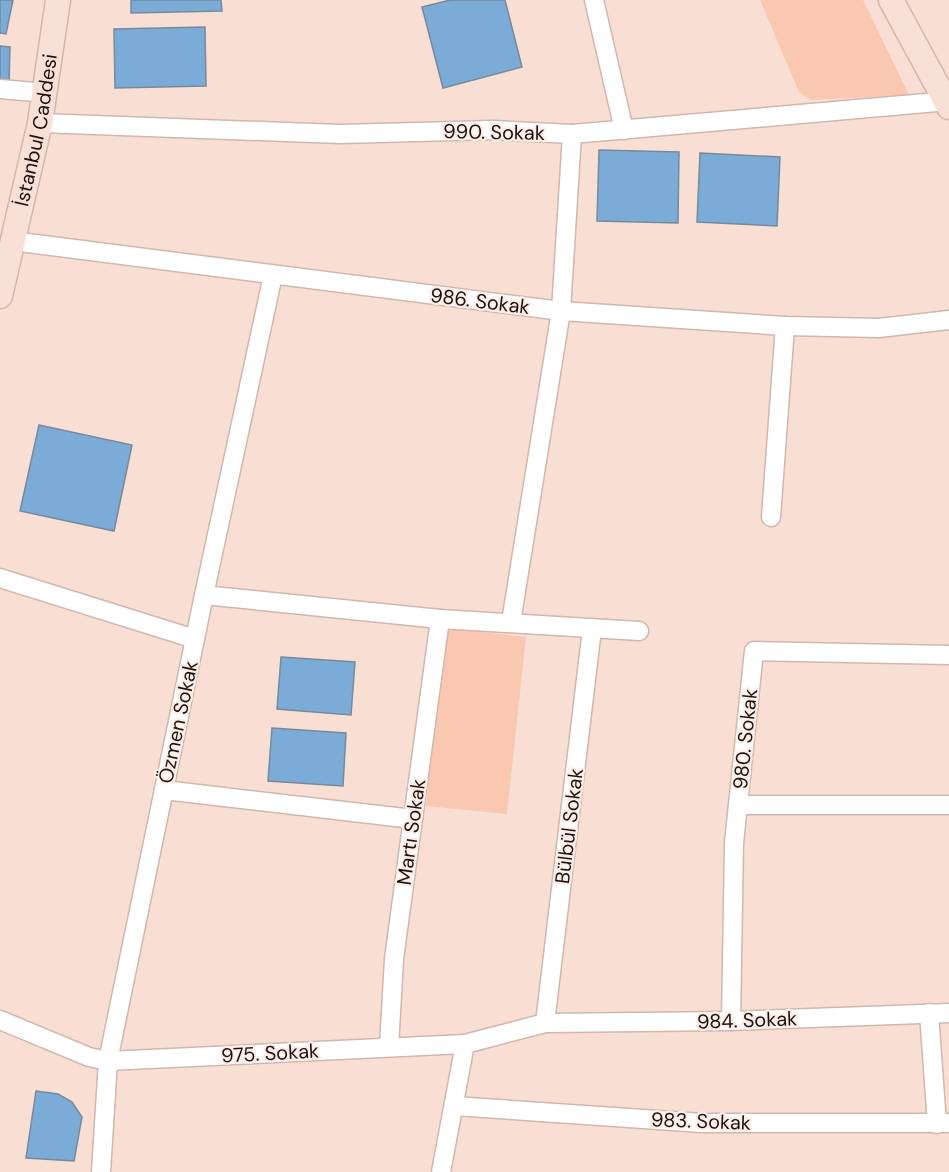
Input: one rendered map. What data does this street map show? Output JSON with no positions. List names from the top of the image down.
{
  "streets": {
    "main road": ["İstanbul Caddesi"],
    "street": [
      "990. Sokak",
      "986. Sokak",
      "Özmen Sokak",
      "980. Sokak",
      "Bülbül Sokak",
      "Martı Sokak",
      "984. Sokak",
      "975. Sokak",
      "983. Sokak"
    ]
  },
  "crossings": [
    ["İstanbul Caddesi", "990. Sokak"],
    ["İstanbul Caddesi", "986. Sokak"],
    ["986. Sokak", "Özmen Sokak"],
    ["Özmen Sokak", "975. Sokak"],
    ["980. Sokak", "984. Sokak"],
    ["Bülbül Sokak", "984. Sokak"],
    ["Bülbül Sokak", "975. Sokak"],
    ["Martı Sokak", "975. Sokak"],
    ["984. Sokak", "975. Sokak"]
  ]
}
